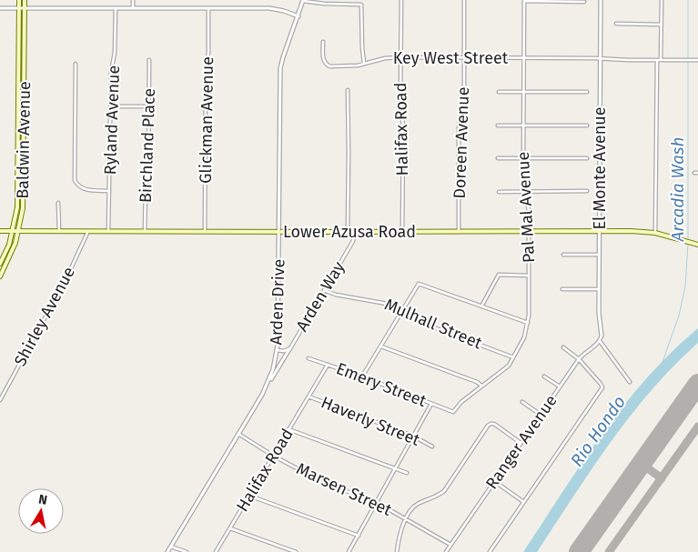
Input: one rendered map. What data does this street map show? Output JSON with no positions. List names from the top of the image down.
{
  "streets": {
    "main road": ["Baldwin Avenue", "Lower Azusa Road"],
    "street": [
      "Key West Street",
      "Ryland Avenue",
      "Glickman Avenue",
      "Halifax Road",
      "Doreen Avenue",
      "Birchland Place",
      "El Monte Avenue",
      "Pal Mal Avenue",
      "Arden Way",
      "Arden Drive",
      "Shirley Avenue",
      "Mulhall Street",
      "Emery Street",
      "Haverly Street",
      "Ranger Avenue",
      "Marsen Street"
    ]
  },
  "crossings": [
    ["Key West Street", "Halifax Road"],
    ["Key West Street", "Doreen Avenue"],
    ["Key West Street", "El Monte Avenue"],
    ["Key West Street", "Pal Mal Avenue"],
    ["Ryland Avenue", "Lower Azusa Road"],
    ["Glickman Avenue", "Lower Azusa Road"],
    ["Halifax Road", "Lower Azusa Road"],
    ["Halifax Road", "Emery Street"],
    ["Halifax Road", "Haverly Street"],
    ["Halifax Road", "Marsen Street"],
    ["Baldwin Avenue", "Lower Azusa Road"],
    ["Doreen Avenue", "Lower Azusa Road"],
    ["Birchland Place", "Lower Azusa Road"],
    ["El Monte Avenue", "Lower Azusa Road"],
    ["Pal Mal Avenue", "Lower Azusa Road"],
    ["Pal Mal Avenue", "Mulhall Street"],
    ["Pal Mal Avenue", "Emery Street"],
    ["Lower Azusa Road", "Arden Way"],
    ["Lower Azusa Road", "Arden Drive"],
    ["Lower Azusa Road", "Shirley Avenue"],
    ["Arden Way", "Arden Drive"],
    ["Arden Way", "Mulhall Street"],
    ["Arden Drive", "Marsen Street"],
    ["Ranger Avenue", "Marsen Street"]
  ],
  "water": ["Arcadia Wash", "Rio Hondo"],
  "north": "top"
}
